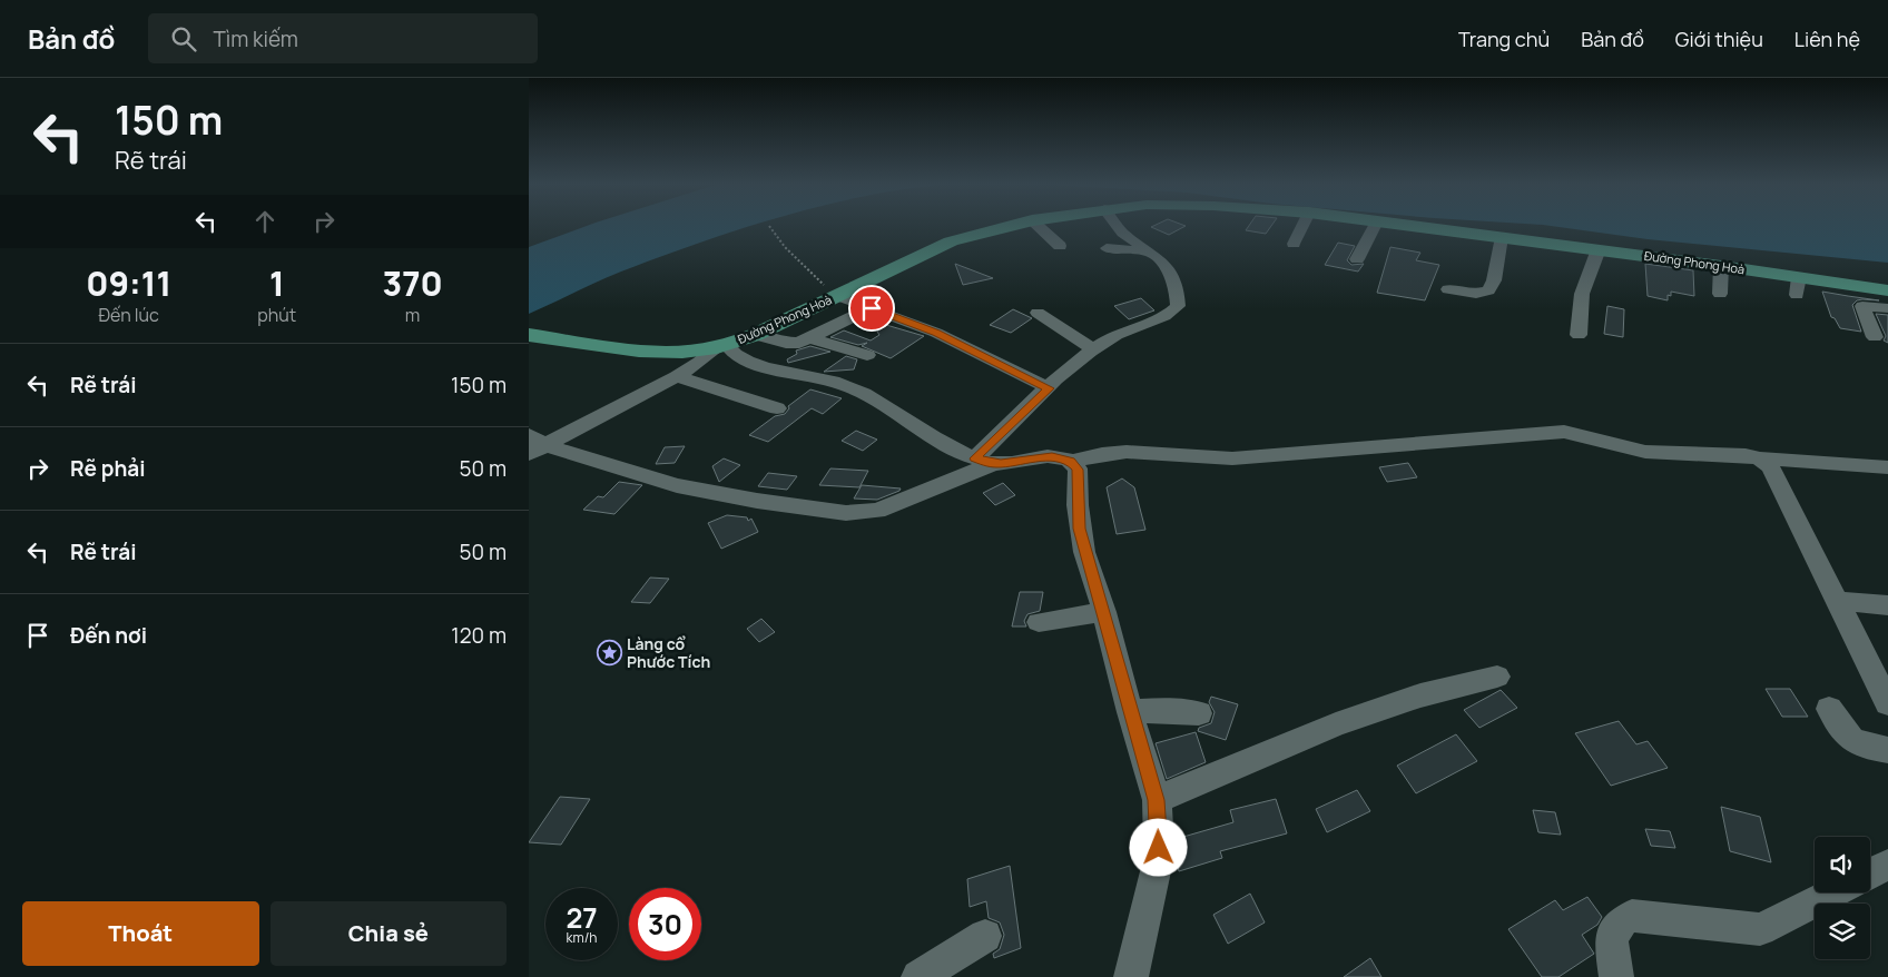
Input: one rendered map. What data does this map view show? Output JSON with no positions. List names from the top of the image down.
{
  "streets": {
    "main road": ["Đường Phong Hoà"]
  },
  "places": {
    "place": ["Làng cổ Phước Tích"]
  },
  "page": {
    "header": "Bản đồ",
    "search": "Tìm kiếm",
    "nav": [
      "Trang chủ",
      "Bản đồ",
      "Giới thiệu",
      "Liên hệ"
    ],
    "turn": ["150 m", "Rẽ trái"],
    "eta": [
      "09:11",
      "Đến lúc",
      "1",
      "phút",
      "370",
      "m"
    ],
    "list": [
      {
        "name": "Rẽ trái",
        "value": "150 m"
      },
      {
        "name": "Rẽ phải",
        "value": "50 m"
      },
      {
        "name": "Rẽ trái",
        "value": "50 m"
      },
      {
        "name": "Đến nơi",
        "value": "120 m"
      }
    ],
    "speed": "27 km/h",
    "limit": "30",
    "buttons": ["Thoát", "Chia sẻ"]
  }
}
